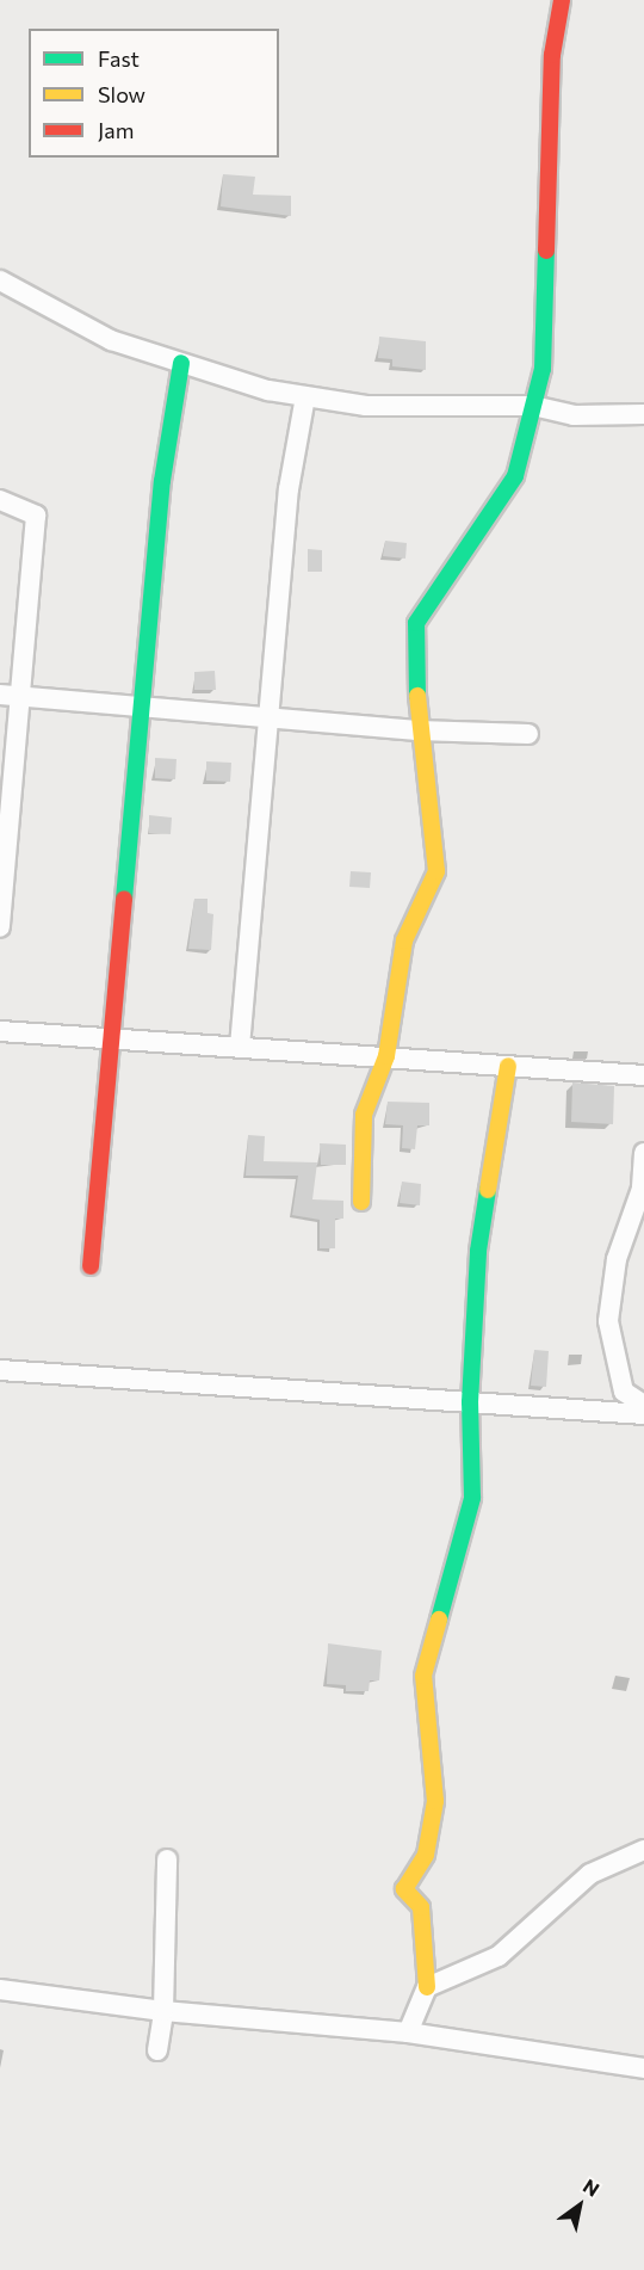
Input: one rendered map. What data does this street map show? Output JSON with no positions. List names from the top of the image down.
{
  "legend": ["Fast", "Slow", "Jam"],
  "north": "top right"
}
